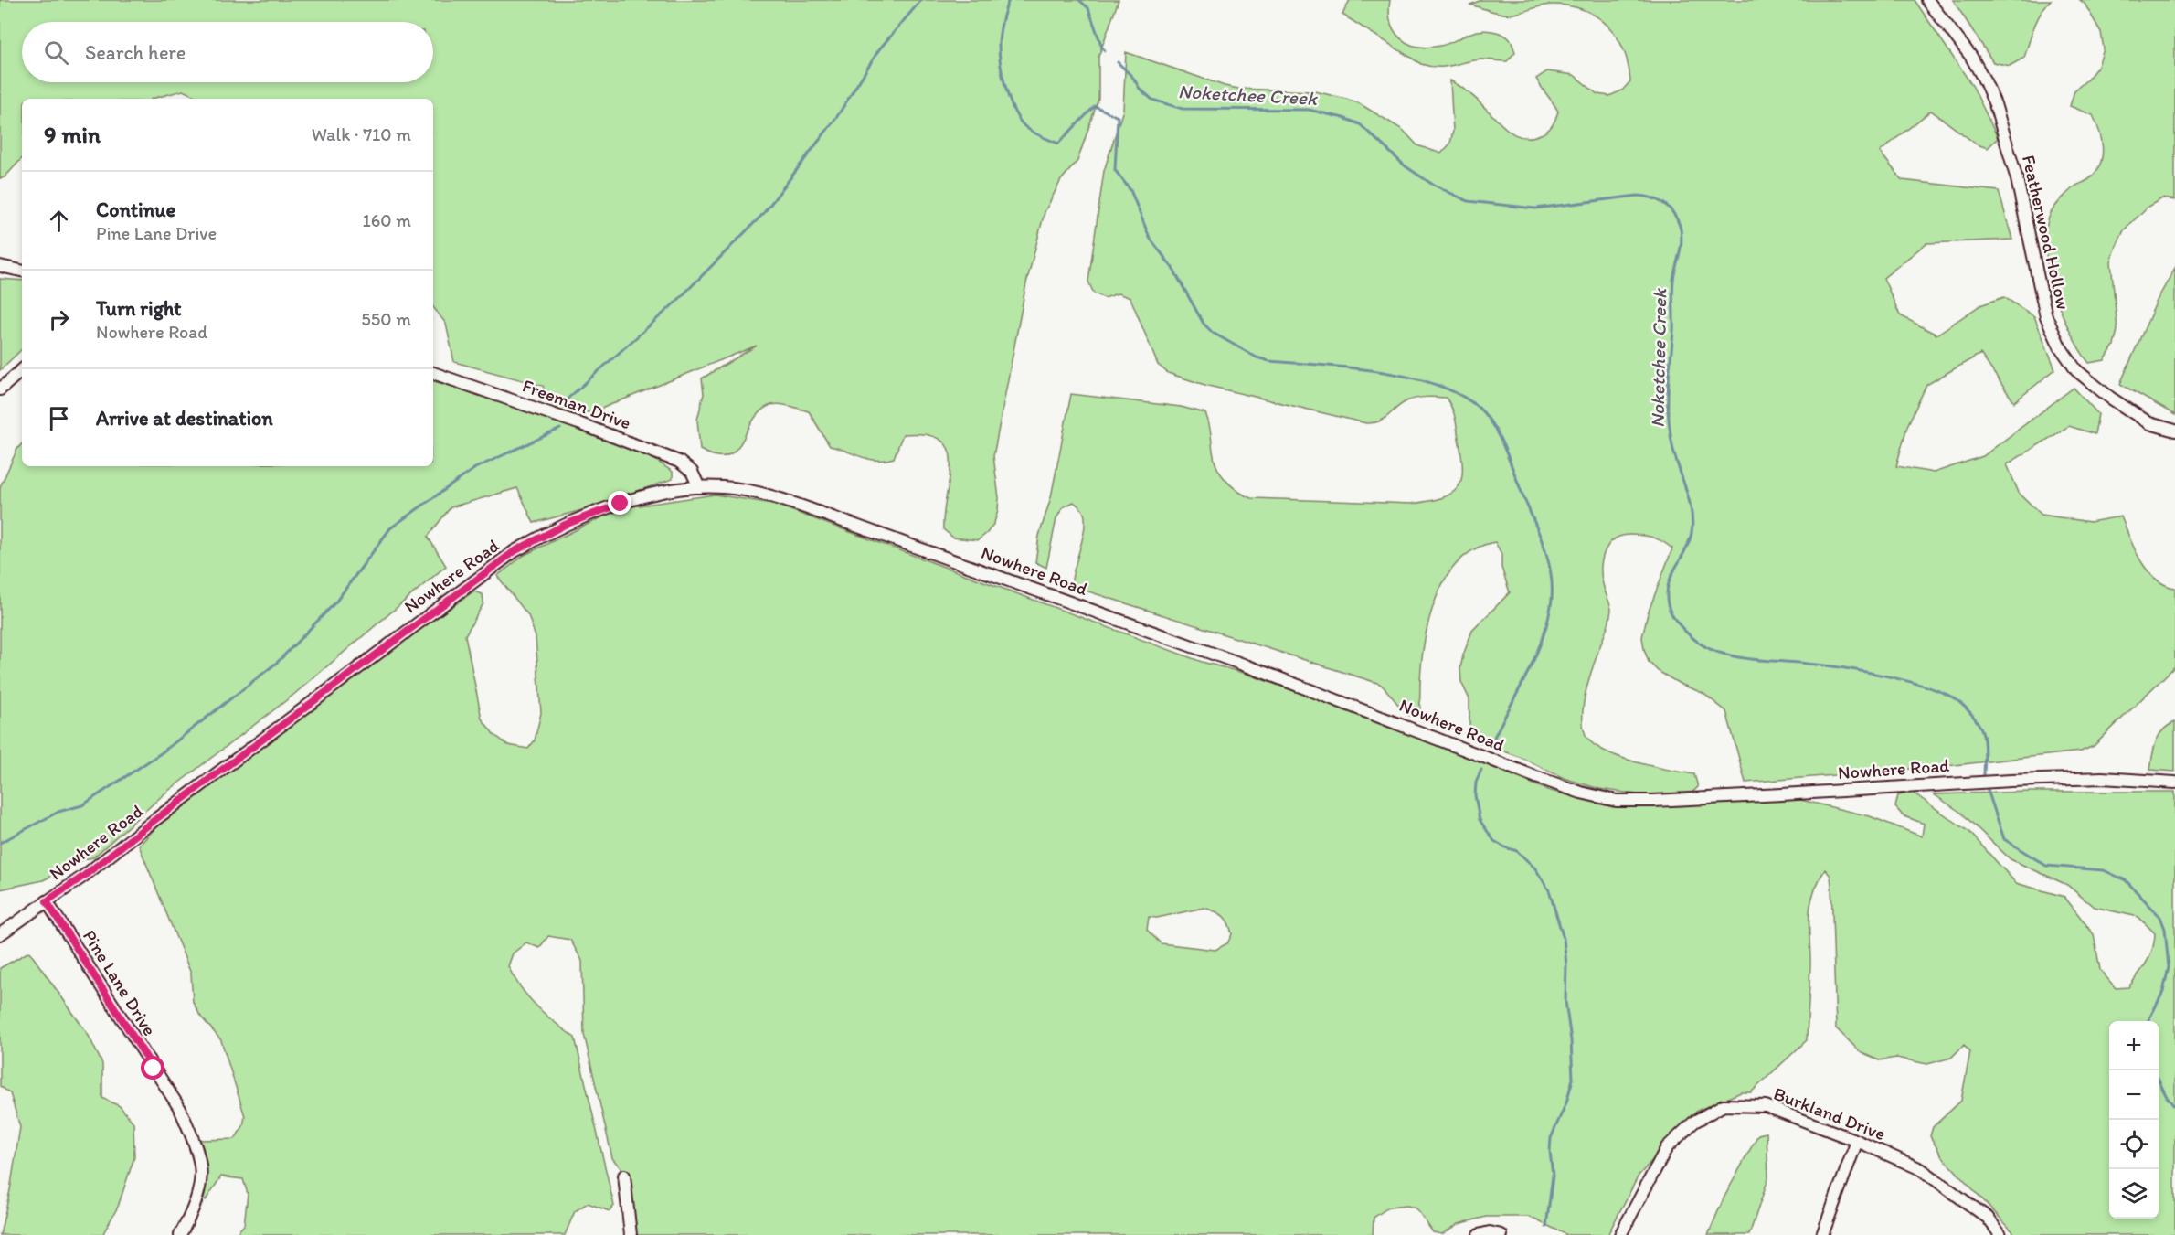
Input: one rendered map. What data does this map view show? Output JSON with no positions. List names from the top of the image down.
{
  "streets": {
    "street": [
      "Featherwood Hollow",
      "Freeman Drive",
      "Nowhere Road",
      "Pine Lane Drive",
      "Burkland Drive"
    ]
  },
  "crossings": [
    ["Freeman Drive", "Nowhere Road"],
    ["Nowhere Road", "Pine Lane Drive"]
  ],
  "water": ["Noketchee Creek"],
  "page": {
    "search": "Search here",
    "heading": ["9 min", "Walk · 710 m"],
    "list": [
      ["Continue", "Pine Lane Drive", "160 m"],
      ["Turn right", "Nowhere Road", "550 m"],
      "Arrive at destination"
    ],
    "map_buttons": ["+", "−"]
  }
}
